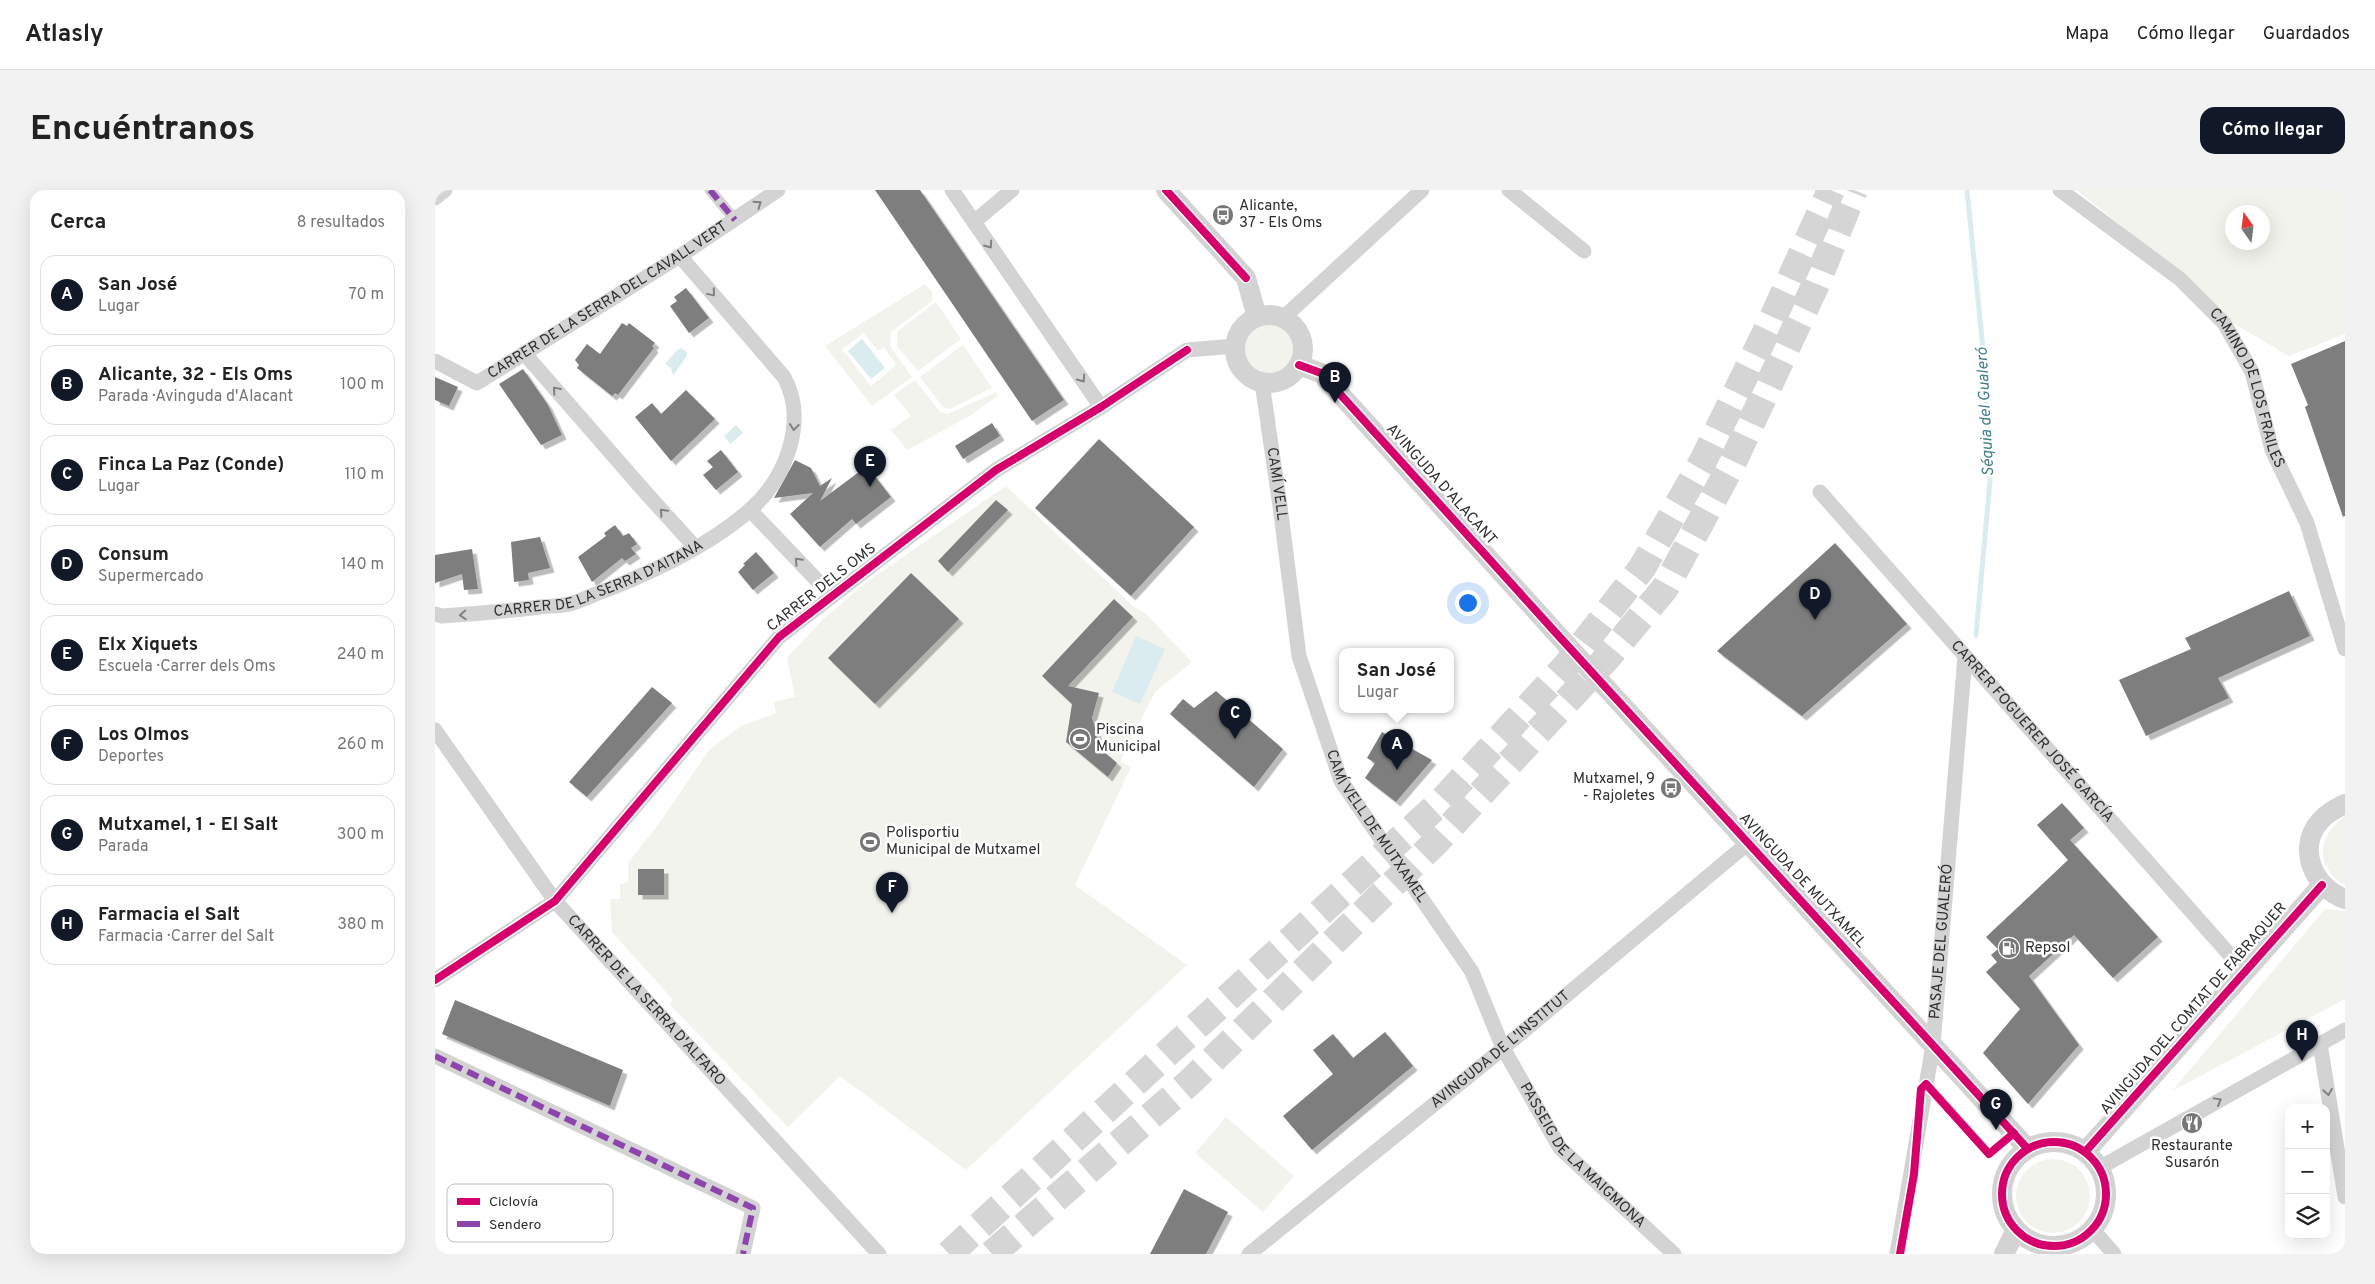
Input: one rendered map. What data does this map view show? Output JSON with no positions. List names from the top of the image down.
{
  "streets": {
    "street": [
      "CARRER DE LA SERRA DEL CAVALL VERT",
      "CAMINO DE LOS FRAILES",
      "CAMÍ VELL",
      "AVINGUDA D'ALACANT",
      "CARRER DE LA SERRA D'AITANA",
      "CARRER DELS OMS",
      "CARRER FOGUERER JOSÉ GARCÍA",
      "CAMÍ VELL DE MUTXAMEL",
      "AVINGUDA DE MUTXAMEL",
      "PASAJE DEL GUALERÓ",
      "CARRER DE LA SERRA D'ALFARO",
      "AVINGUDA DEL COMTAT DE FABRAQUER",
      "AVINGUDA DE L'INSTITUT",
      "PASSEIG DE LA MAIGMONA"
    ]
  },
  "crossings": [
    ["CARRER DE LA SERRA DEL CAVALL VERT", "CARRER DE LA SERRA D'AITANA"],
    ["CAMÍ VELL", "AVINGUDA D'ALACANT"],
    ["CAMÍ VELL", "CARRER DELS OMS"],
    ["CAMÍ VELL", "CAMÍ VELL DE MUTXAMEL"],
    ["AVINGUDA D'ALACANT", "CARRER DELS OMS"],
    ["AVINGUDA D'ALACANT", "AVINGUDA DE MUTXAMEL"],
    ["CARRER DELS OMS", "CARRER DE LA SERRA D'ALFARO"],
    ["CARRER FOGUERER JOSÉ GARCÍA", "PASAJE DEL GUALERÓ"],
    ["CARRER FOGUERER JOSÉ GARCÍA", "AVINGUDA DEL COMTAT DE FABRAQUER"],
    ["CAMÍ VELL DE MUTXAMEL", "AVINGUDA DE L'INSTITUT"],
    ["CAMÍ VELL DE MUTXAMEL", "PASSEIG DE LA MAIGMONA"],
    ["AVINGUDA DE MUTXAMEL", "PASAJE DEL GUALERÓ"],
    ["AVINGUDA DE MUTXAMEL", "AVINGUDA DEL COMTAT DE FABRAQUER"],
    ["AVINGUDA DE MUTXAMEL", "AVINGUDA DE L'INSTITUT"],
    ["AVINGUDA DE L'INSTITUT", "PASSEIG DE LA MAIGMONA"]
  ],
  "water": ["Séquia del Gualeró"],
  "places": {
    "bus stop": ["Alicante, 37 - Els Oms", "Mutxamel, 9 - Rajoletes"],
    "sports": ["Piscina Municipal", "Polisportiu Municipal de Mutxamel"],
    "fuel station": ["Repsol"],
    "restaurant": ["Restaurante Susarón"]
  },
  "legend": ["Ciclovía", "Sendero"],
  "north": "top",
  "page": {
    "header": "Atlasly",
    "nav": ["Mapa", "Cómo llegar", "Guardados"],
    "buttons": "Cómo llegar",
    "title": "Encuéntranos",
    "heading": ["Cerca", "8 resultados"],
    "list": [
      {
        "mark": "A",
        "name": "San José",
        "note": "Lugar",
        "value": "70 m"
      },
      {
        "mark": "B",
        "name": "Alicante, 32 - Els Oms",
        "note": "Parada · Avinguda d'Alacant",
        "value": "100 m"
      },
      {
        "mark": "C",
        "name": "Finca La Paz (Conde)",
        "note": "Lugar",
        "value": "110 m"
      },
      {
        "mark": "D",
        "name": "Consum",
        "note": "Supermercado",
        "value": "140 m"
      },
      {
        "mark": "E",
        "name": "Elx Xiquets",
        "note": "Escuela · Carrer dels Oms",
        "value": "240 m"
      },
      {
        "mark": "F",
        "name": "Los Olmos",
        "note": "Deportes",
        "value": "260 m"
      },
      {
        "mark": "G",
        "name": "Mutxamel, 1 - El Salt",
        "note": "Parada",
        "value": "300 m"
      },
      {
        "mark": "H",
        "name": "Farmacia el Salt",
        "note": "Farmacia · Carrer del Salt",
        "value": "380 m"
      }
    ],
    "pins": [
      "B",
      "E",
      "D",
      "C",
      "A",
      "F",
      "H",
      "G"
    ],
    "popup": ["San José", "Lugar"],
    "map_buttons": ["+", "−"]
  }
}
